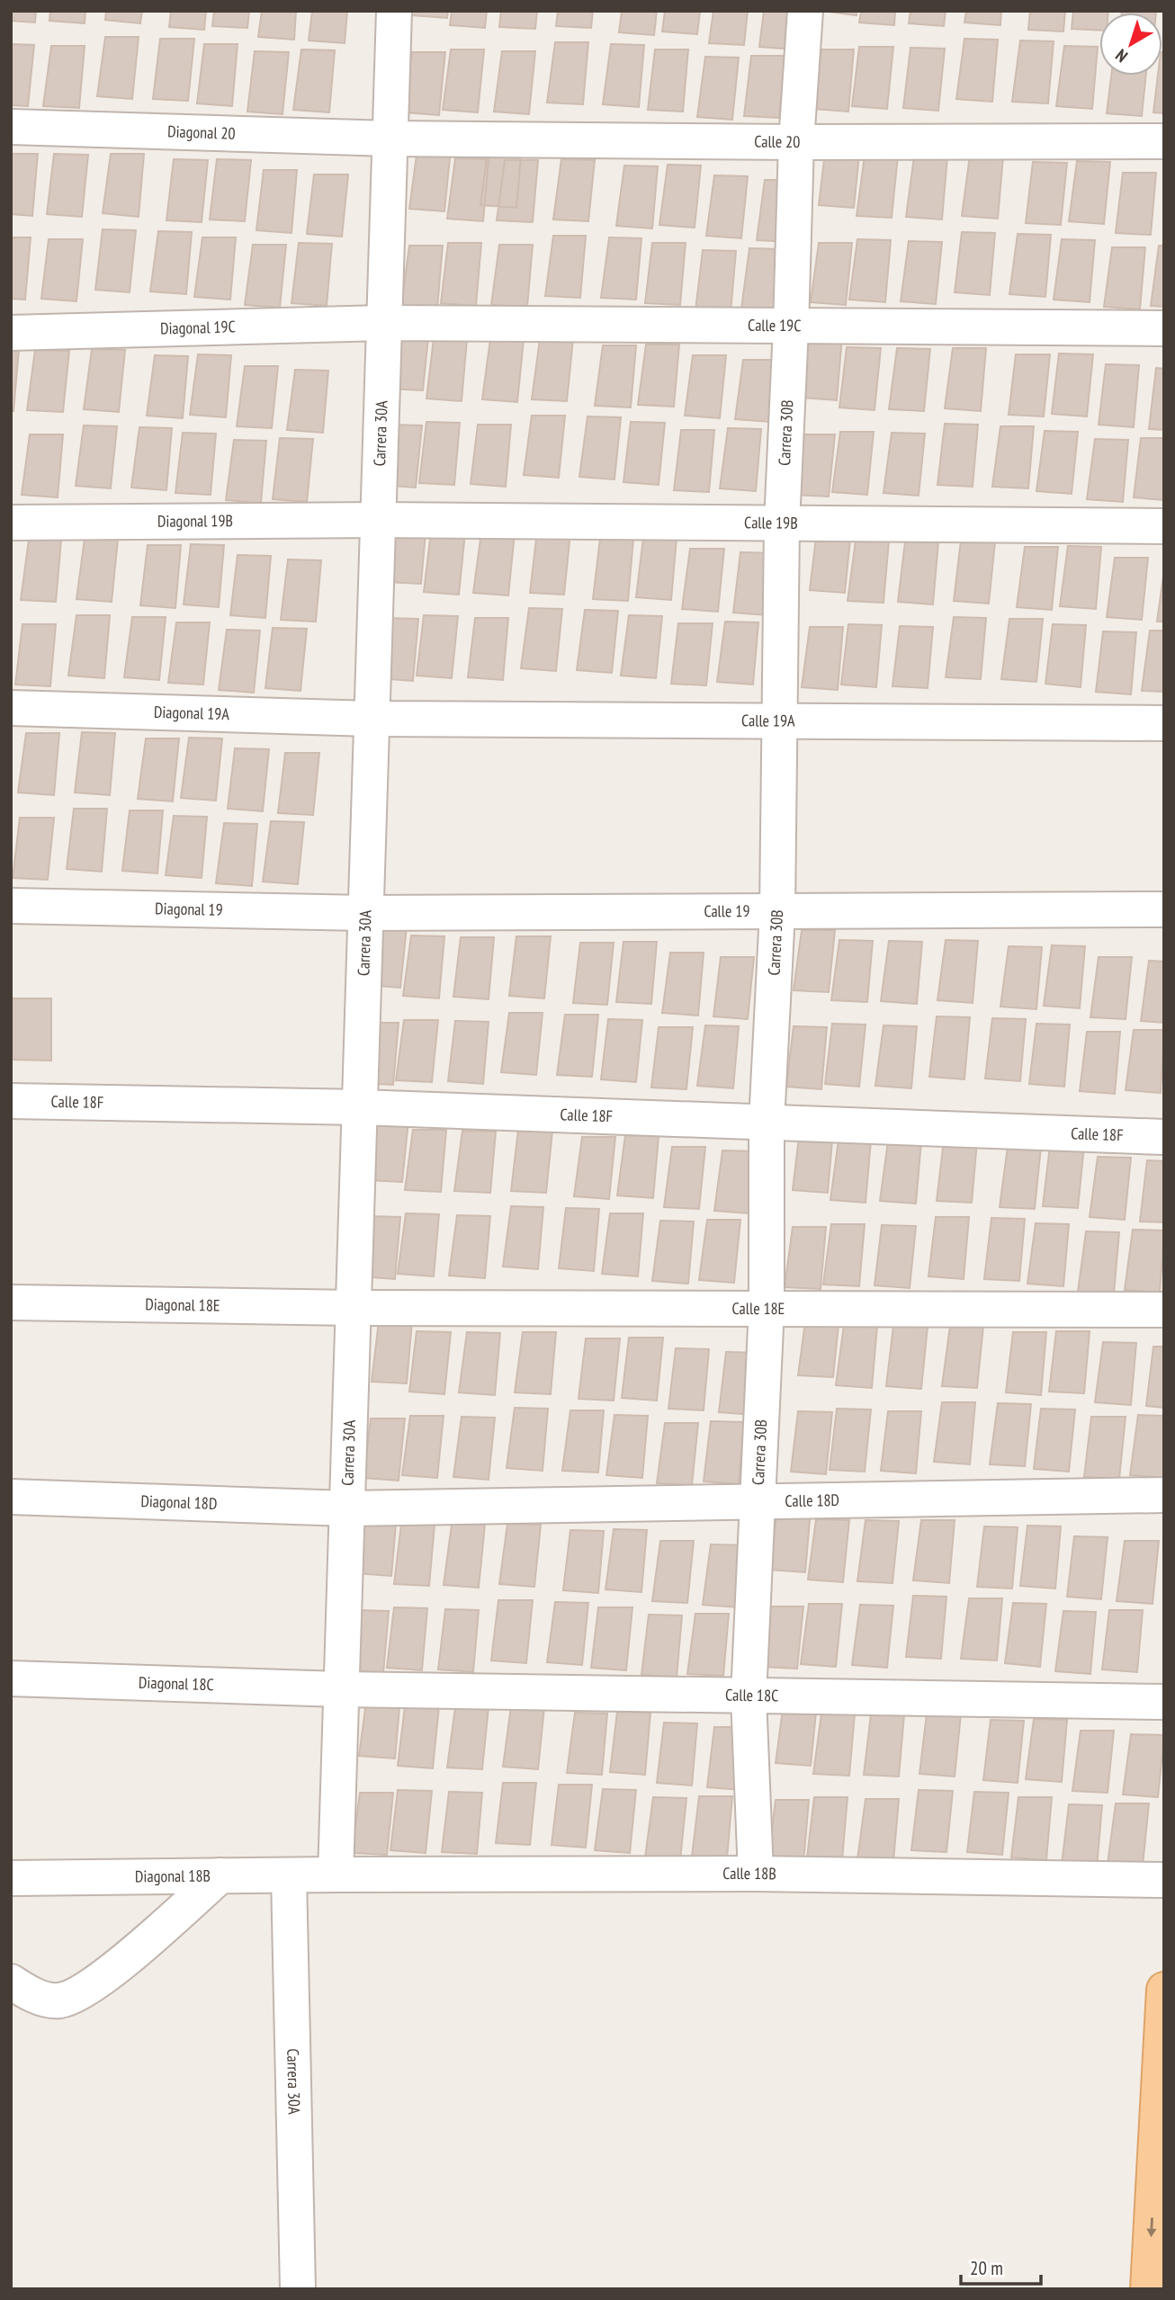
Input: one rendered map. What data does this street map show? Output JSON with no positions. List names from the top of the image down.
{
  "streets": {
    "street": [
      "Diagonal 20",
      "Calle 20",
      "Calle 19C",
      "Diagonal 19C",
      "Carrera 30A",
      "Carrera 30B",
      "Diagonal 19B",
      "Calle 19B",
      "Diagonal 19A",
      "Calle 19A",
      "Diagonal 19",
      "Calle 19",
      "Calle 18F",
      "Diagonal 18E",
      "Calle 18E",
      "Calle 18D",
      "Diagonal 18D",
      "Diagonal 18C",
      "Calle 18C",
      "Calle 18B",
      "Diagonal 18B"
    ]
  },
  "crossings": [
    ["Diagonal 20", "Calle 20"],
    ["Diagonal 20", "Carrera 30A"],
    ["Calle 20", "Carrera 30A"],
    ["Calle 20", "Carrera 30B"],
    ["Calle 19C", "Diagonal 19C"],
    ["Calle 19C", "Carrera 30A"],
    ["Calle 19C", "Carrera 30B"],
    ["Diagonal 19C", "Carrera 30A"],
    ["Carrera 30A", "Diagonal 19B"],
    ["Carrera 30A", "Calle 19B"],
    ["Carrera 30A", "Diagonal 19A"],
    ["Carrera 30A", "Calle 19A"],
    ["Carrera 30A", "Diagonal 19"],
    ["Carrera 30A", "Calle 19"],
    ["Carrera 30A", "Calle 18F"],
    ["Carrera 30A", "Diagonal 18E"],
    ["Carrera 30A", "Calle 18E"],
    ["Carrera 30A", "Calle 18D"],
    ["Carrera 30A", "Diagonal 18D"],
    ["Carrera 30A", "Diagonal 18C"],
    ["Carrera 30A", "Calle 18C"],
    ["Carrera 30A", "Calle 18B"],
    ["Carrera 30A", "Diagonal 18B"],
    ["Carrera 30B", "Calle 19B"],
    ["Carrera 30B", "Calle 19A"],
    ["Carrera 30B", "Calle 19"],
    ["Carrera 30B", "Calle 18F"],
    ["Carrera 30B", "Calle 18E"],
    ["Carrera 30B", "Calle 18D"],
    ["Carrera 30B", "Calle 18C"],
    ["Carrera 30B", "Calle 18B"],
    ["Diagonal 19B", "Calle 19B"],
    ["Diagonal 19A", "Calle 19A"],
    ["Diagonal 19", "Calle 19"],
    ["Diagonal 18E", "Calle 18E"],
    ["Calle 18D", "Diagonal 18D"],
    ["Diagonal 18C", "Calle 18C"],
    ["Calle 18B", "Diagonal 18B"]
  ],
  "scale_bar": "20 m",
  "north": "bottom left"
}
